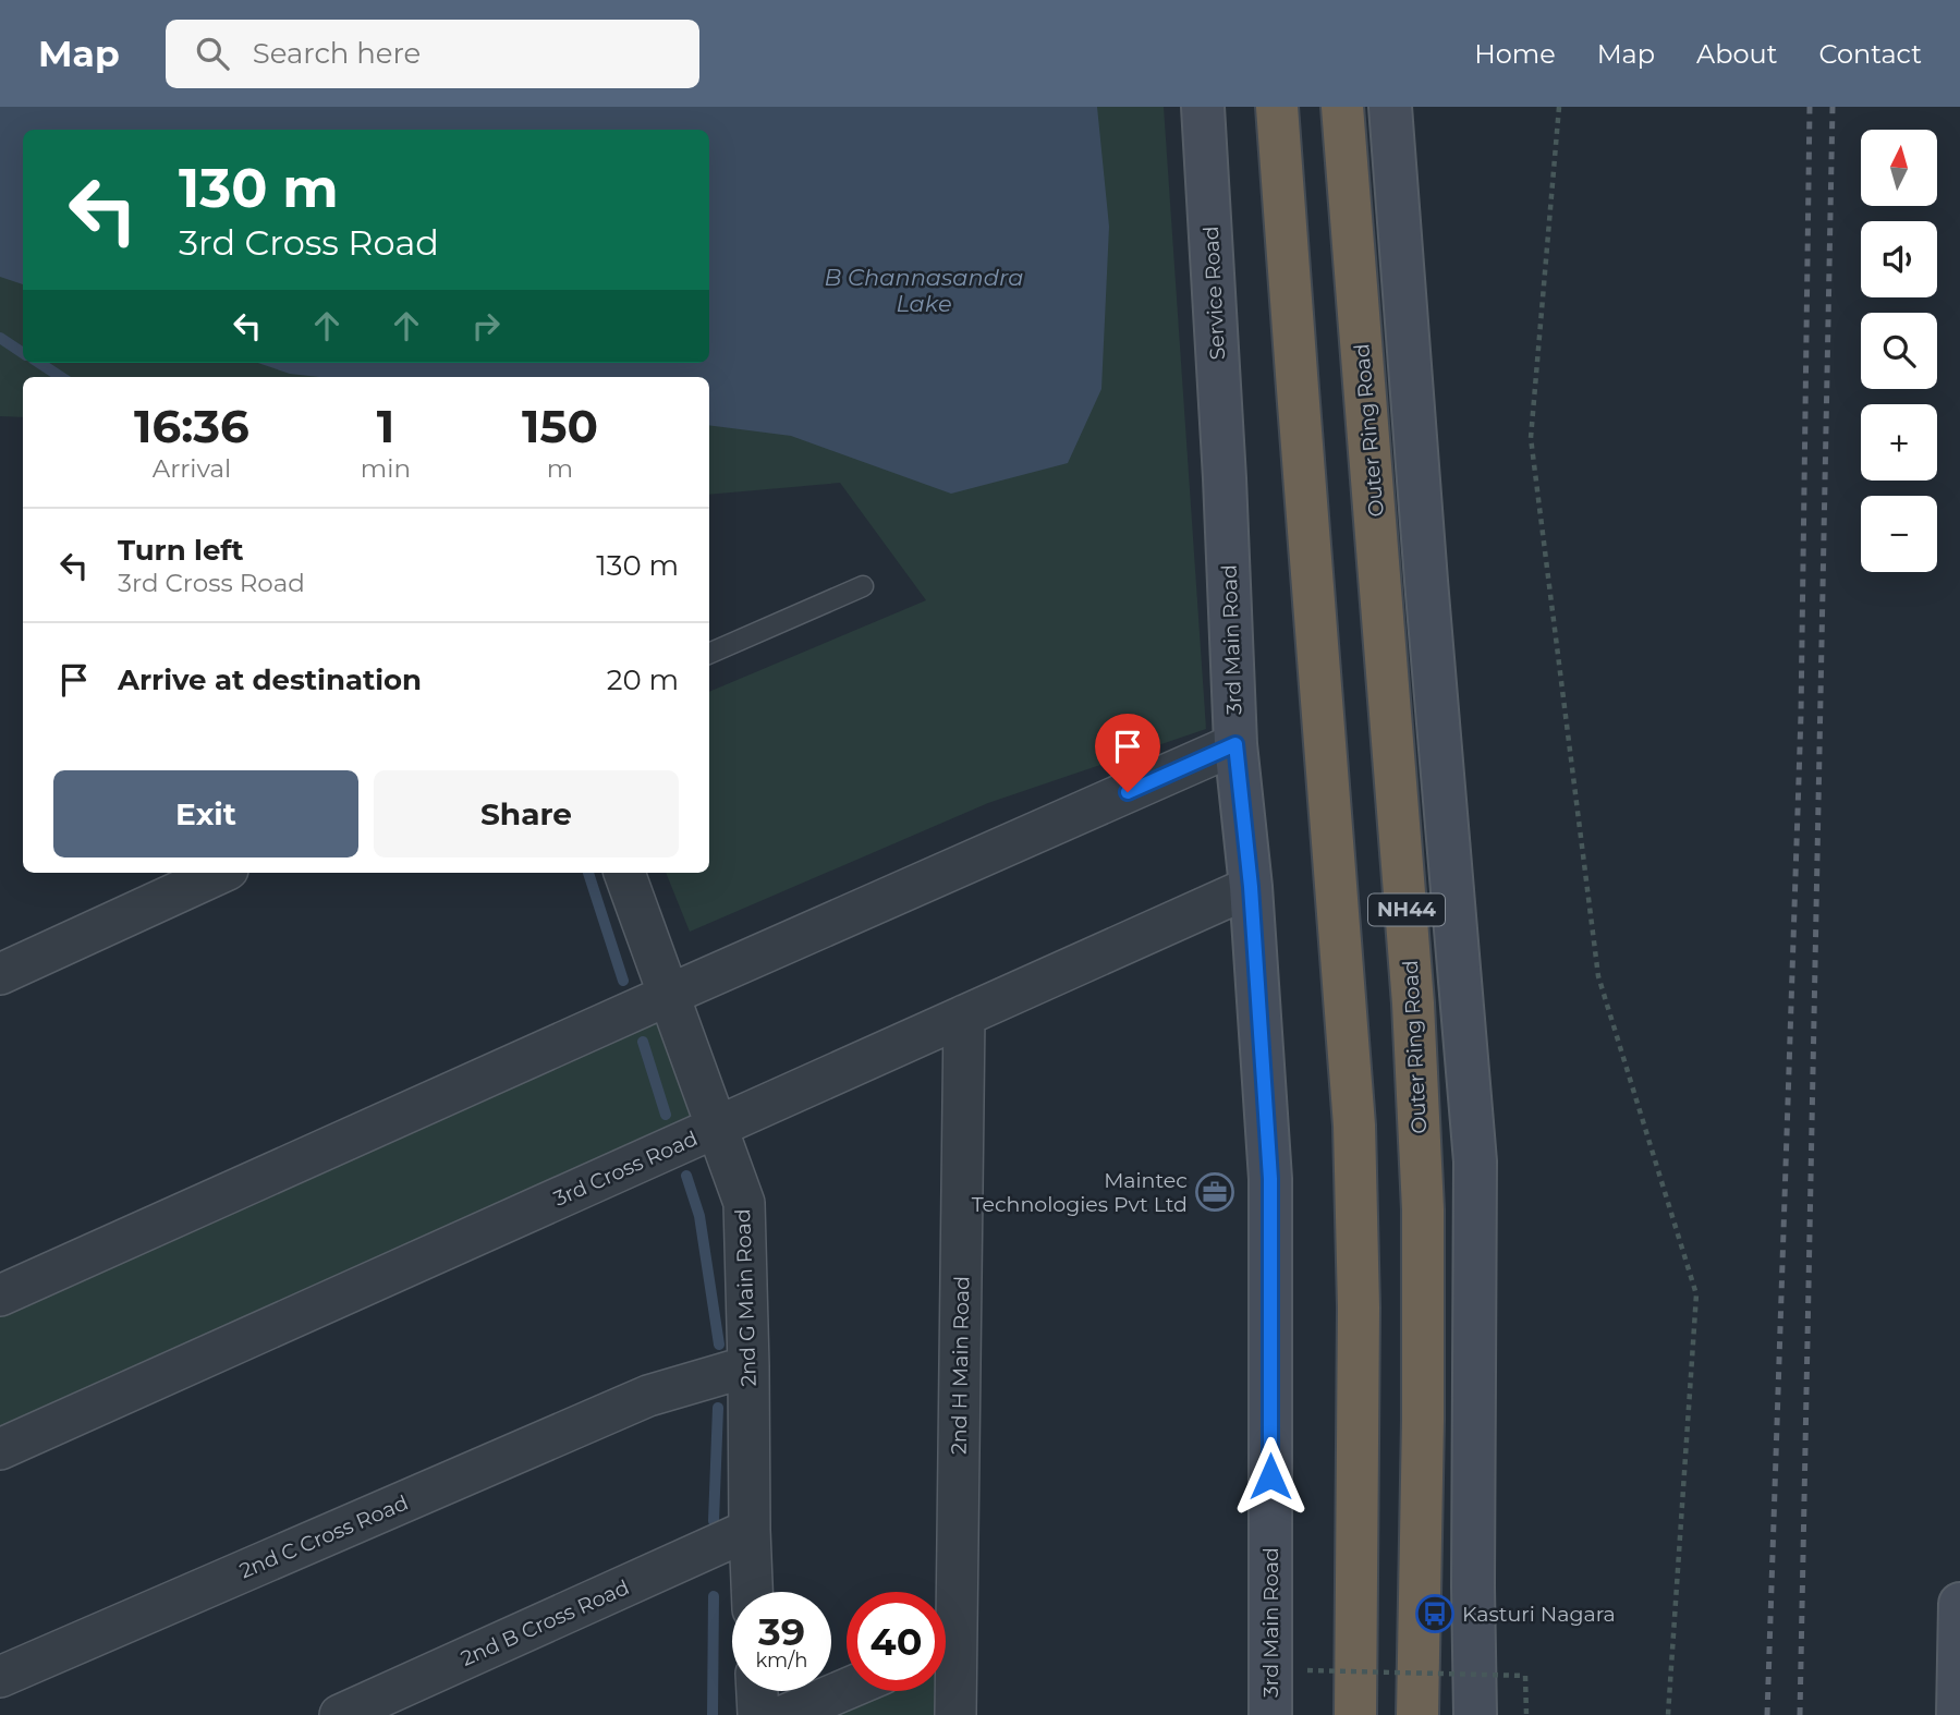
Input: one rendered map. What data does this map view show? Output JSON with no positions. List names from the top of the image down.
{
  "streets": {
    "highway": ["Outer Ring Road", "NH44"],
    "street": [
      "Service Road",
      "3rd Main Road",
      "3rd Cross Road",
      "2nd G Main Road",
      "2nd H Main Road",
      "2nd C Cross Road",
      "2nd B Cross Road"
    ]
  },
  "crossings": [
    ["Service Road", "3rd Main Road"],
    ["3rd Main Road", "3rd Cross Road"],
    ["3rd Cross Road", "2nd G Main Road"],
    ["3rd Cross Road", "2nd H Main Road"],
    ["2nd G Main Road", "2nd C Cross Road"],
    ["2nd G Main Road", "2nd B Cross Road"]
  ],
  "water": ["B Channasandra Lake"],
  "places": {
    "office": ["Maintec Technologies Pvt Ltd"],
    "bus stop": ["Kasturi Nagara"]
  },
  "north": "top",
  "page": {
    "header": "Map",
    "search": "Search here",
    "nav": [
      "Home",
      "Map",
      "About",
      "Contact"
    ],
    "map_buttons": ["+", "−"],
    "turn": ["130 m", "3rd Cross Road"],
    "eta": [
      "16:36",
      "Arrival",
      "1",
      "min",
      "150",
      "m"
    ],
    "list": [
      {
        "name": "Turn left",
        "note": "3rd Cross Road",
        "value": "130 m"
      },
      {
        "name": "Arrive at destination",
        "value": "20 m"
      }
    ],
    "buttons": ["Exit", "Share"],
    "speed": "39 km/h",
    "limit": "40"
  }
}
